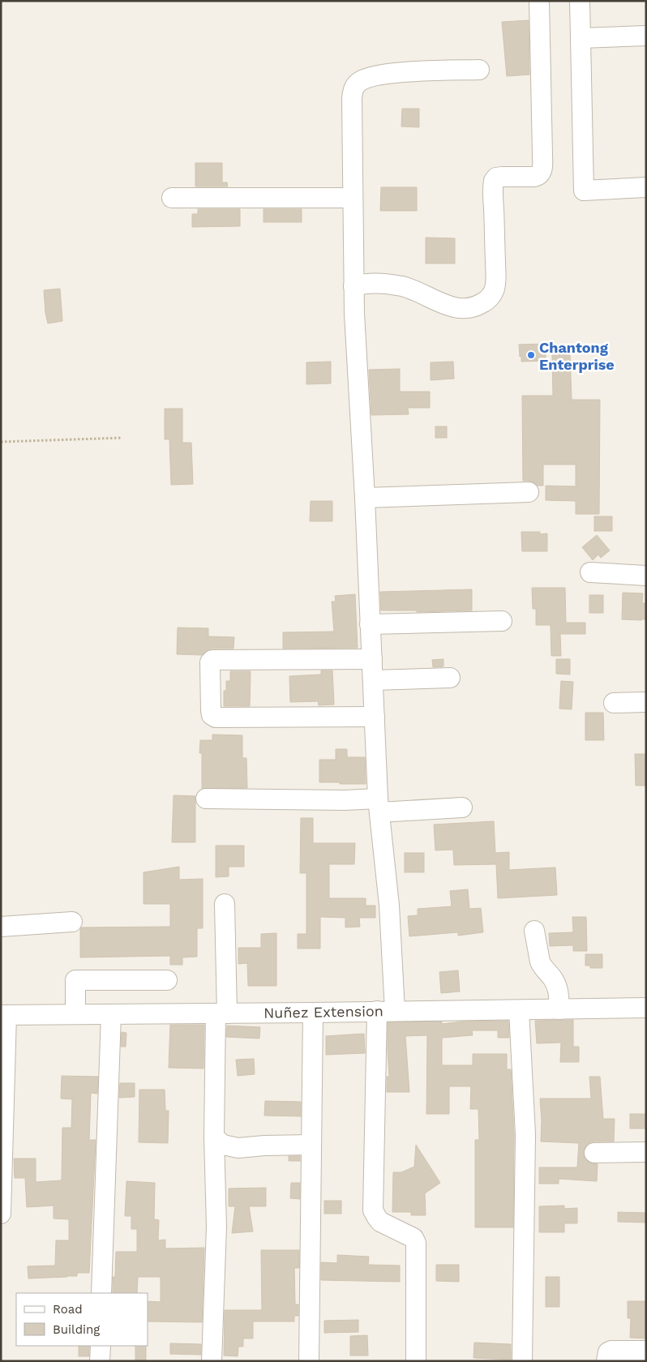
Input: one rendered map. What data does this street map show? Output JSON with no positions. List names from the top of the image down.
{
  "streets": {
    "street": ["Nuñez Extension"]
  },
  "places": ["Chantong Enterprise"],
  "legend": ["Road", "Building"]
}
